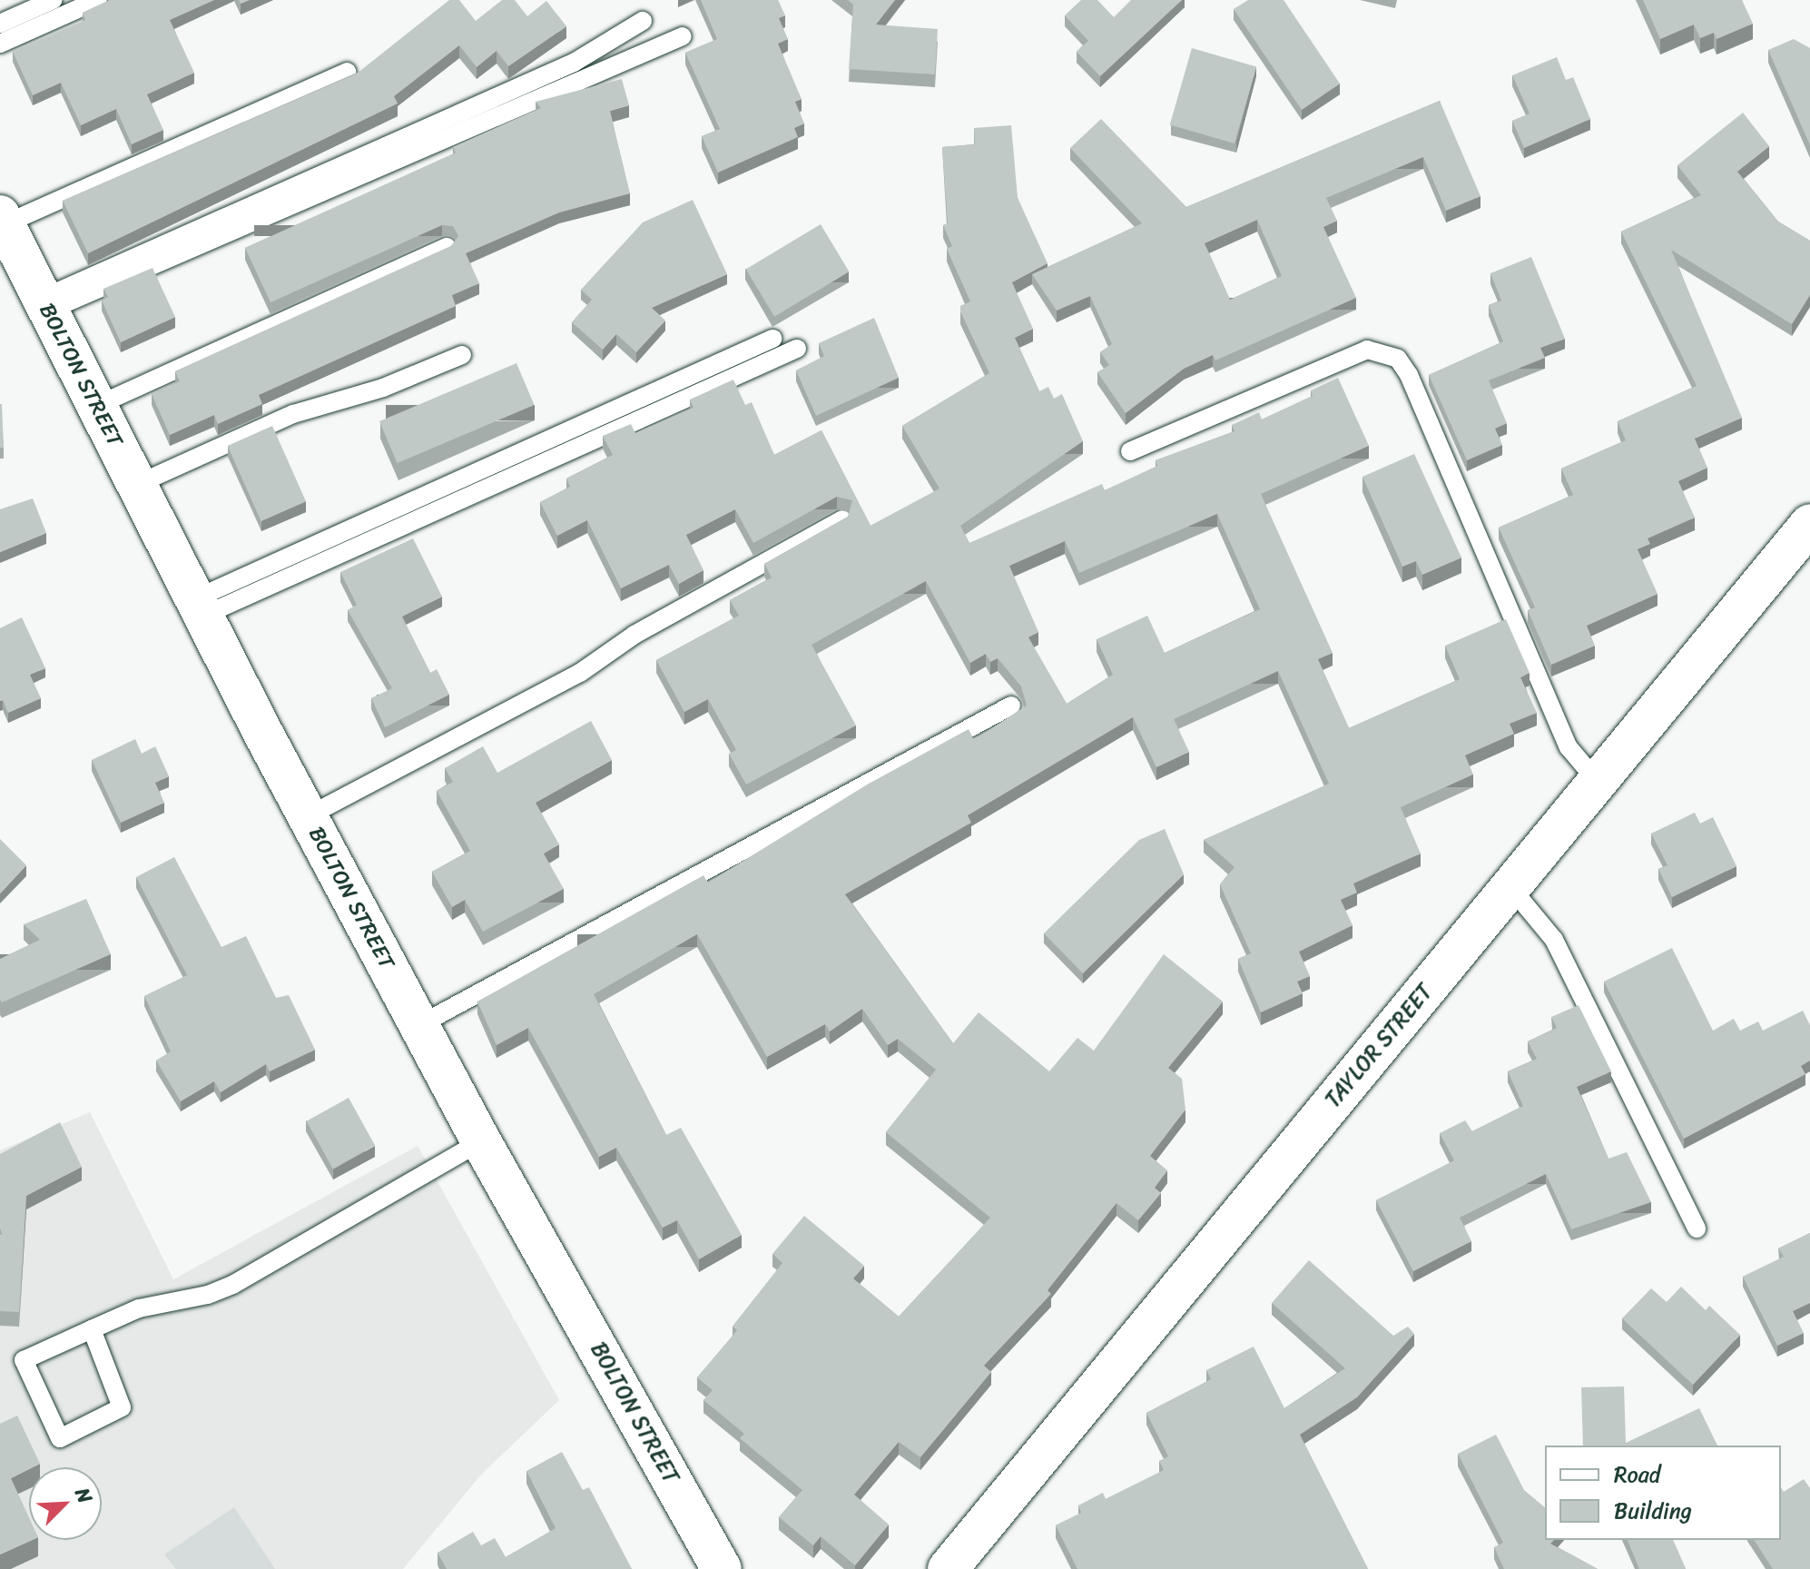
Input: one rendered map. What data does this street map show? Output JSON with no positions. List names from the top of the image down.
{
  "streets": {
    "main road": ["BOLTON STREET", "TAYLOR STREET"]
  },
  "legend": ["Road", "Building"],
  "north": "top right"
}
